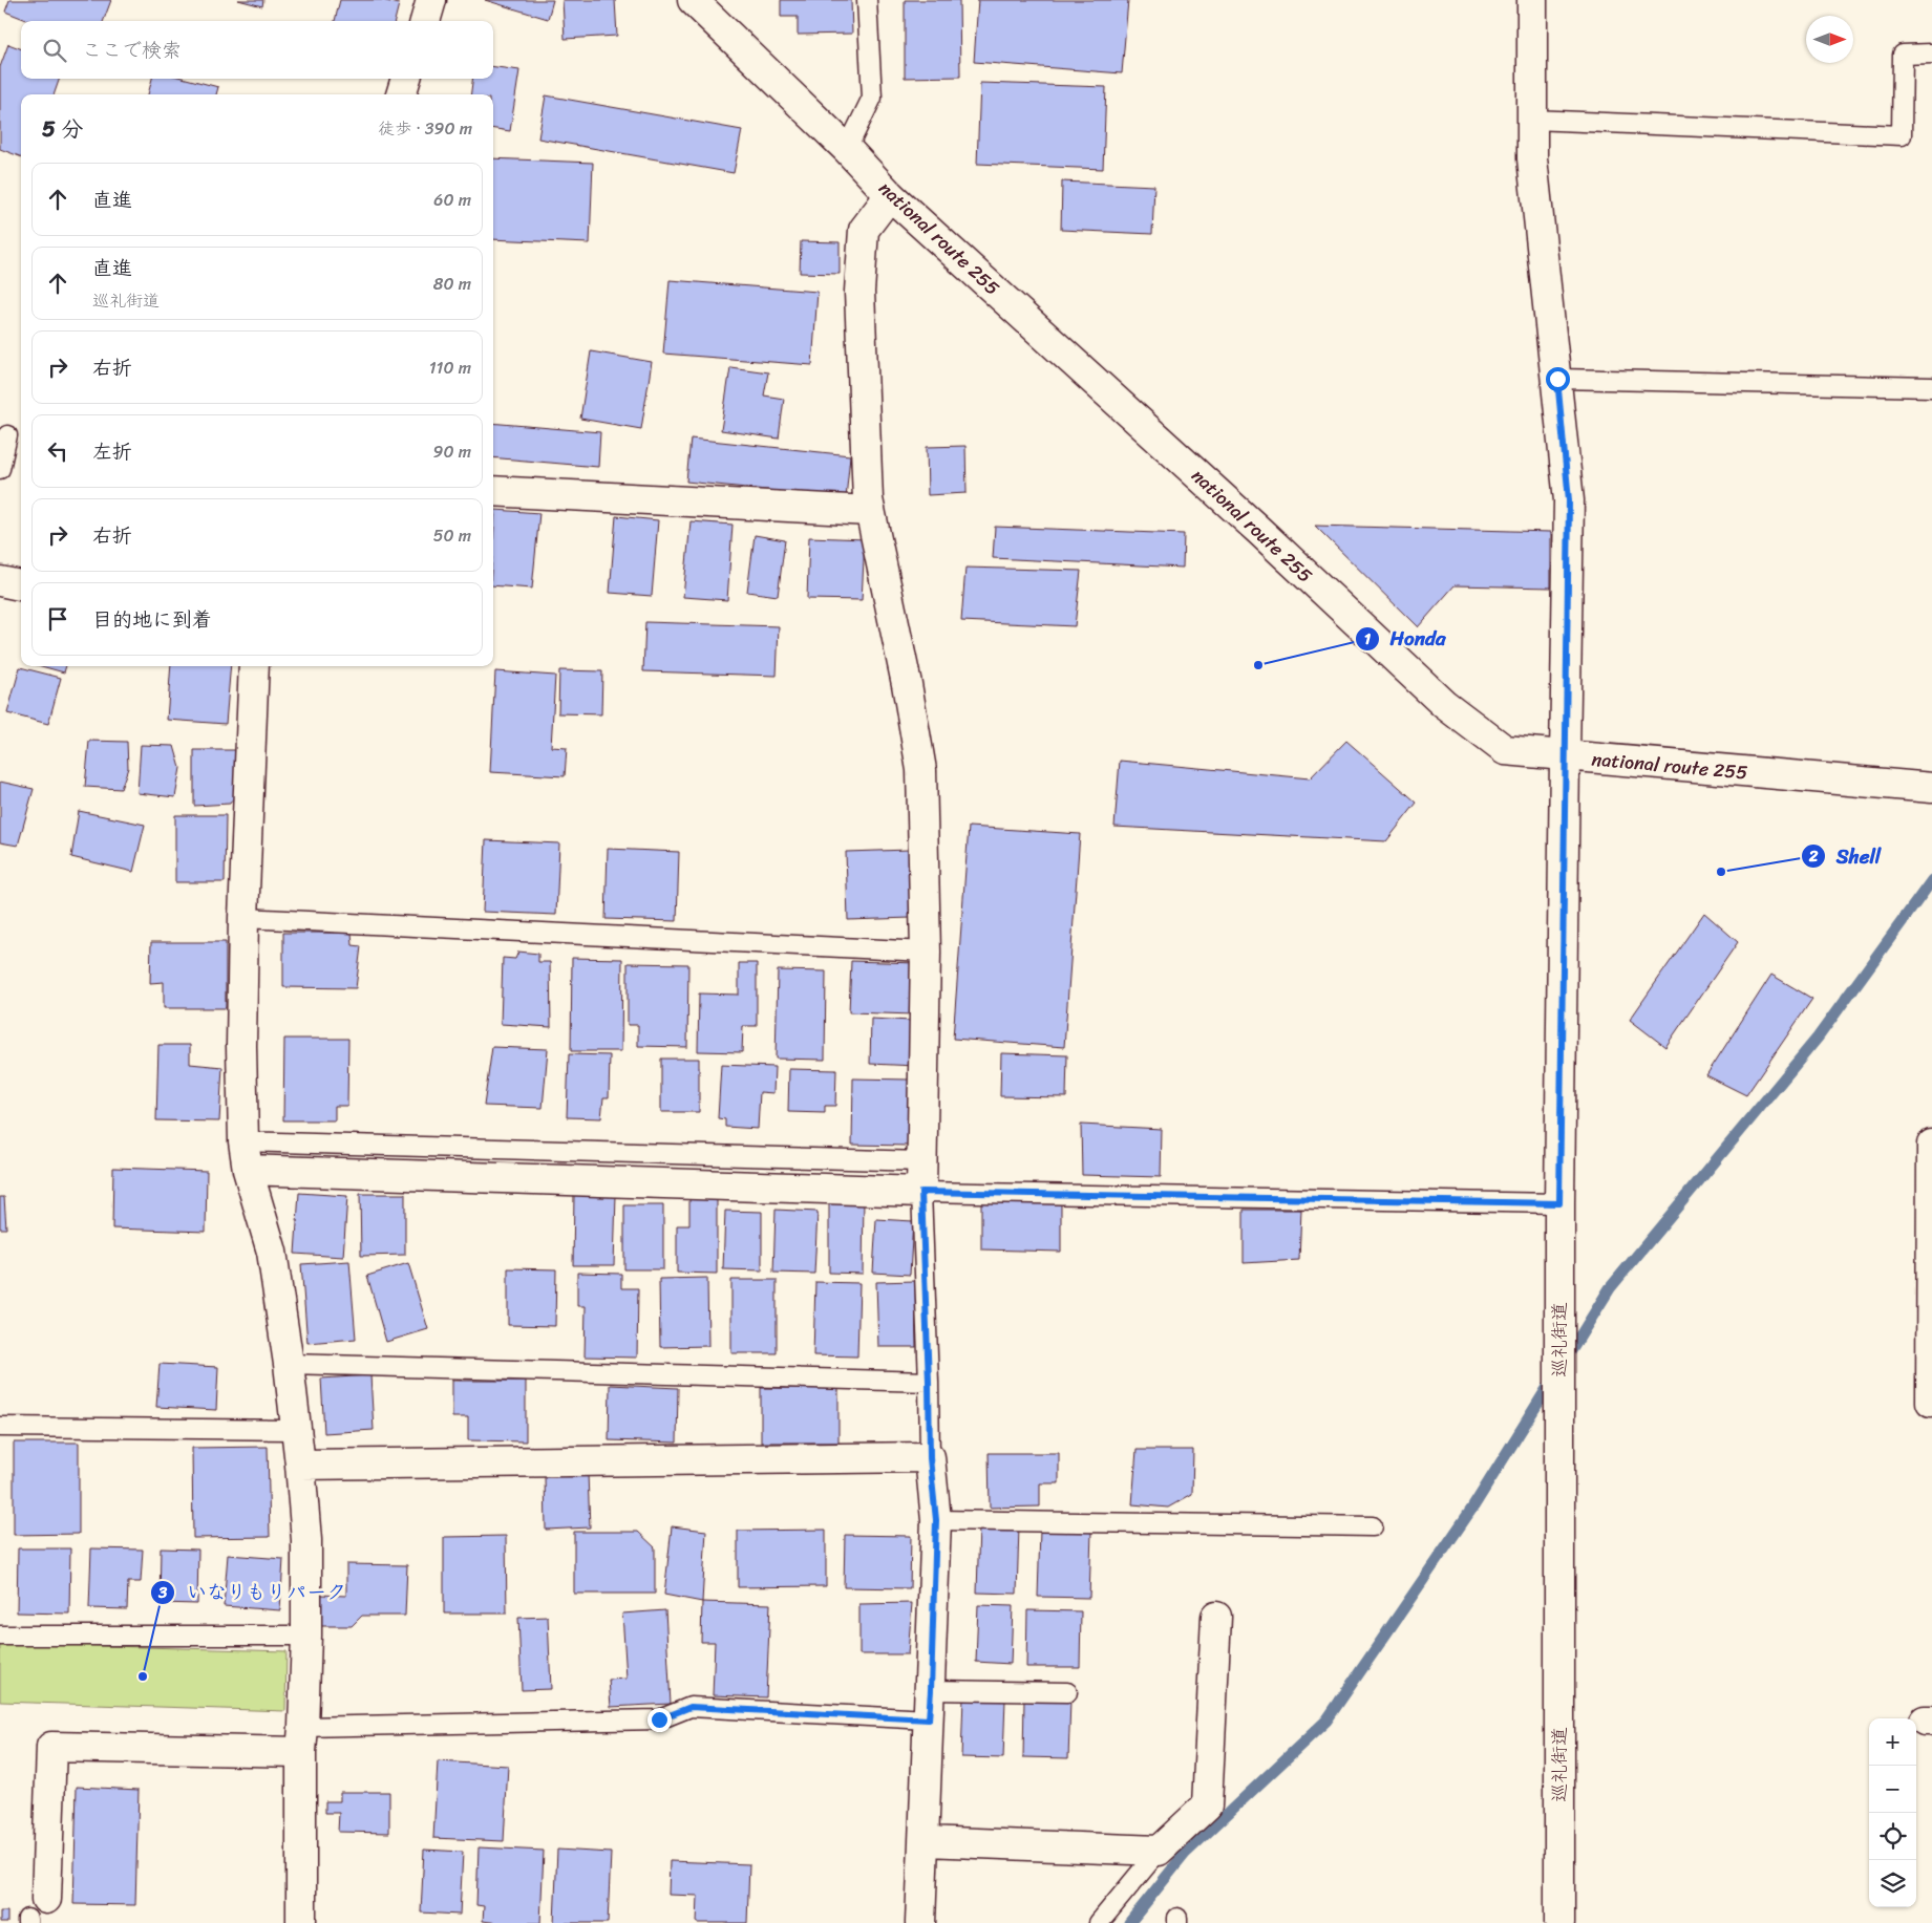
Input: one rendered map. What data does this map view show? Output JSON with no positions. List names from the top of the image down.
{
  "streets": {
    "main road": ["national route 255", "巡礼街道"]
  },
  "crossings": [
    ["national route 255", "巡礼街道"]
  ],
  "places": ["Honda", "Shell", "いなりもりパーク"],
  "north": "right",
  "page": {
    "search": "ここで検索",
    "heading": ["5 分", "徒歩 · 390 m"],
    "list": [
      ["直進", "60 m"],
      ["直進", "巡礼街道", "80 m"],
      ["右折", "110 m"],
      ["左折", "90 m"],
      ["右折", "50 m"],
      "目的地に到着"
    ],
    "map_buttons": ["+", "−"]
  }
}
